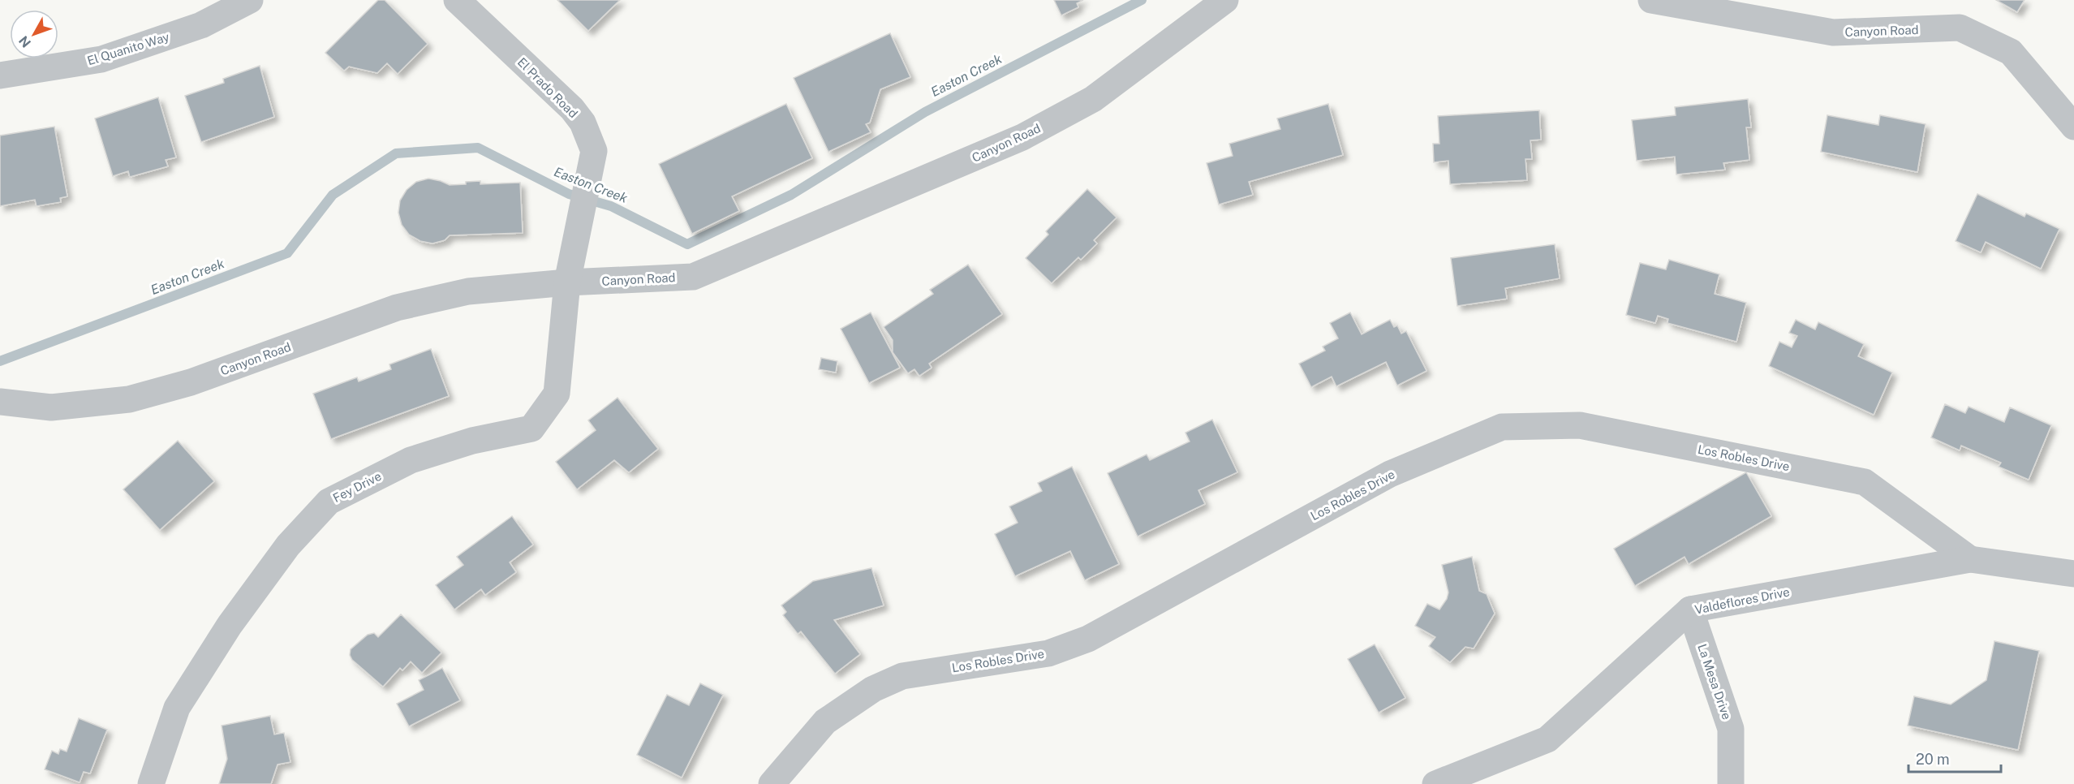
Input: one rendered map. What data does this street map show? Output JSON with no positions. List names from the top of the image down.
{
  "streets": {
    "street": [
      "Canyon Road",
      "El Quanito Way",
      "El Prado Road",
      "Los Robles Drive",
      "Fey Drive",
      "Valdeflores Drive",
      "La Mesa Drive"
    ]
  },
  "crossings": [
    ["Canyon Road", "El Prado Road"],
    ["Canyon Road", "Fey Drive"],
    ["El Prado Road", "Fey Drive"],
    ["Los Robles Drive", "Valdeflores Drive"],
    ["Valdeflores Drive", "La Mesa Drive"]
  ],
  "water": ["Easton Creek"],
  "scale_bar": "20 m",
  "north": "bottom left"
}
